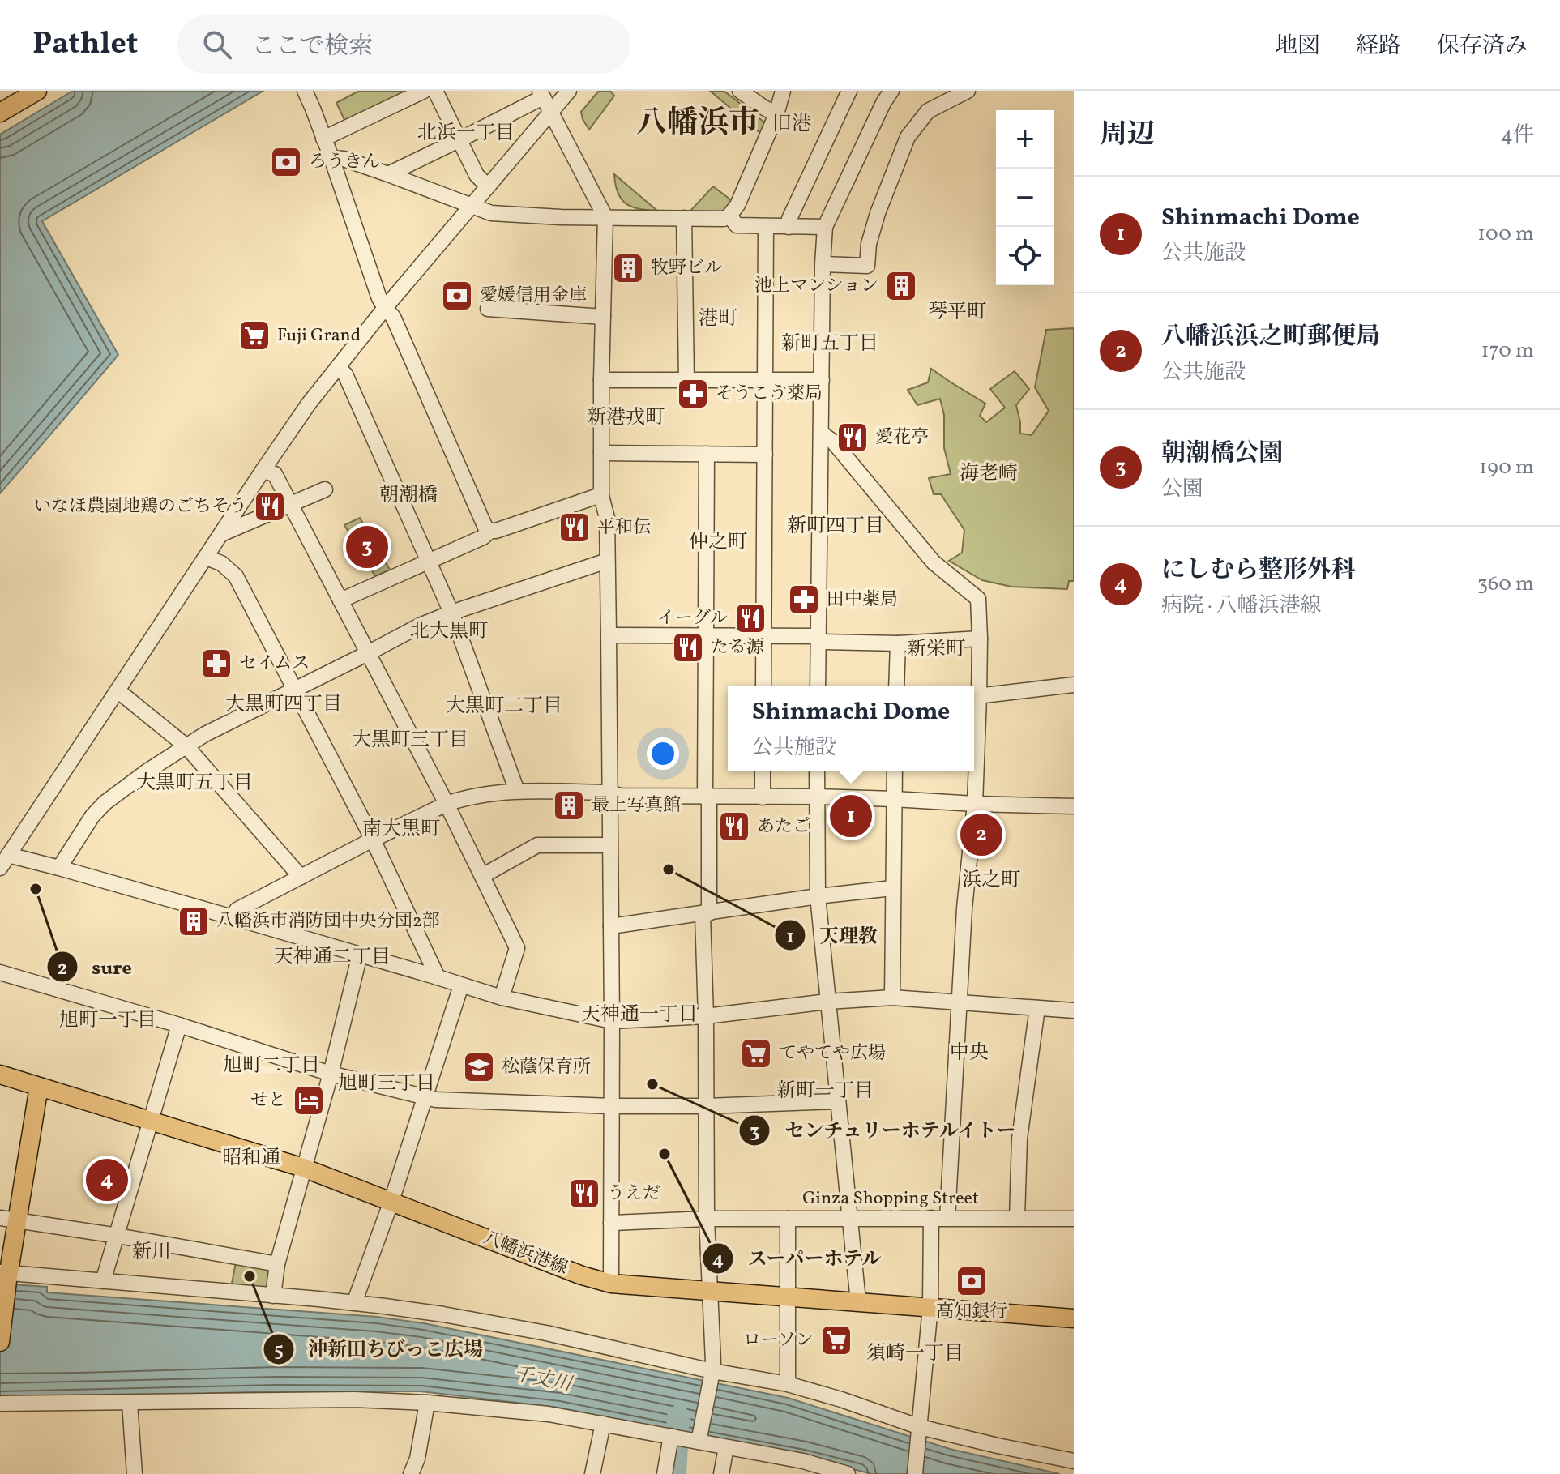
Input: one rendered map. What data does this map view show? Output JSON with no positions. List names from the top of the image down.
{
  "streets": {
    "main road": ["八幡浜港線"],
    "street": ["Ginza Shopping Street"]
  },
  "districts": [
    "八幡浜市",
    "旧港",
    "北浜一丁目",
    "琴平町",
    "港町",
    "新町五丁目",
    "新港戎町",
    "海老崎",
    "朝潮橋",
    "新町四丁目",
    "仲之町",
    "北大黒町",
    "新栄町",
    "大黒町四丁目",
    "大黒町二丁目",
    "大黒町三丁目",
    "大黒町五丁目",
    "南大黒町",
    "浜之町",
    "天神通二丁目",
    "天神通一丁目",
    "旭町一丁目",
    "中央",
    "旭町二丁目",
    "旭町三丁目",
    "新町一丁目",
    "昭和通",
    "新川",
    "須崎一丁目"
  ],
  "water": ["千丈川"],
  "places": {
    "bank": ["ろうきん", "愛媛信用金庫", "高知銀行"],
    "building": [
      "牧野ビル",
      "池上マンション",
      "最上写真館",
      "八幡浜市消防団中央分団2部"
    ],
    "supermarket": ["Fuji Grand", "てやてや広場", "ローソン"],
    "pharmacy": ["そうこう薬局", "田中薬局", "セイムス"],
    "restaurant": [
      "愛花亭",
      "いなほ農園地鶏のごちそう",
      "平和伝",
      "イーグル",
      "たる源",
      "あたご",
      "うえだ"
    ],
    "other": [
      "天理教",
      "sure",
      "センチュリーホテルイトー",
      "スーパーホテル",
      "沖新田ちびっこ広場"
    ],
    "school or university": ["松蔭保育所"],
    "hotel": ["せと"]
  },
  "page": {
    "header": "Pathlet",
    "search": "ここで検索",
    "nav": ["地図", "経路", "保存済み"],
    "heading": ["周辺", "4件"],
    "map_buttons": ["+", "−"],
    "list": [
      {
        "mark": "1",
        "name": "Shinmachi Dome",
        "note": "公共施設",
        "value": "100 m"
      },
      {
        "mark": "2",
        "name": "八幡浜浜之町郵便局",
        "note": "公共施設",
        "value": "170 m"
      },
      {
        "mark": "3",
        "name": "朝潮橋公園",
        "note": "公園",
        "value": "190 m"
      },
      {
        "mark": "4",
        "name": "にしむら整形外科",
        "note": "病院 · 八幡浜港線",
        "value": "360 m"
      }
    ],
    "pins": [
      "3",
      "1",
      "2",
      "4"
    ],
    "popup": ["Shinmachi Dome", "公共施設"]
  }
}
